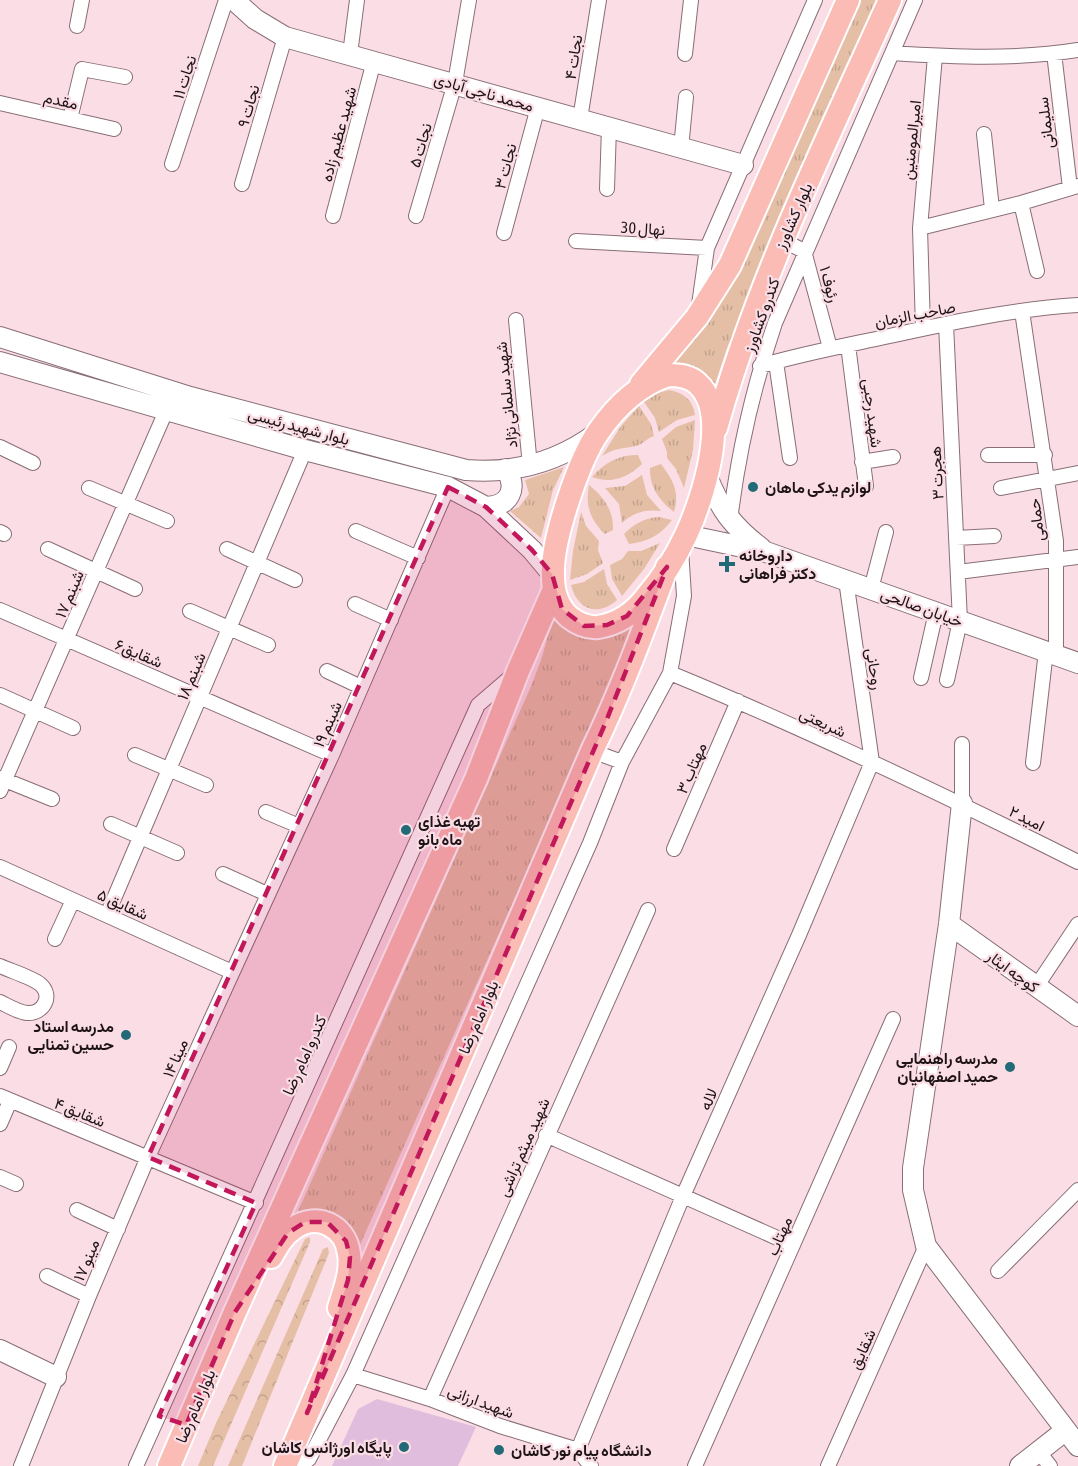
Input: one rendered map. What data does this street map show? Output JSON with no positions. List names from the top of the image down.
{
  "streets": {
    "main road": ["بلوار کشاورز", "بلوار امام رضا"],
    "street": [
      "نجات ۴",
      "نجات ۱۱",
      "محمد ناجی آبادی",
      "مقدم",
      "نجات ۹",
      "سلیمانی",
      "شهید عظیم زاده",
      "امیرالمومنین",
      "نجات ۵",
      "نجات ۳",
      "نهال 30",
      "رئوف ۱",
      "صاحب الزمان",
      "کندرو کشاورز",
      "شهید سلمانی نژاد",
      "شهید رجبی",
      "بلوار شهید رئیسی",
      "هجرت ۳",
      "حمامی",
      "شبنم ۱۷",
      "خیابان صالحی",
      "شقایق۶",
      "روحانی",
      "شبنم ۱۸",
      "شریعتی",
      "شبنم ۱۹",
      "مهتاب ۳",
      "امید ۲",
      "شقایق ۵",
      "کوچه ایثار",
      "کندرو امام رضا",
      "مینا ۱۴",
      "لاله",
      "شقایق ۴",
      "شهید میثم تراشی",
      "مهتاب",
      "مینو ۱۷",
      "شقایق",
      "شهید ارزانی"
    ]
  },
  "crossings": [
    ["نجات ۴", "محمد ناجی آبادی"],
    ["محمد ناجی آبادی", "نجات ۹"],
    ["محمد ناجی آبادی", "شهید عظیم زاده"],
    ["محمد ناجی آبادی", "نجات ۵"],
    ["محمد ناجی آبادی", "نجات ۳"],
    ["امیرالمومنین", "صاحب الزمان"],
    ["بلوار کشاورز", "رئوف ۱"],
    ["رئوف ۱", "صاحب الزمان"],
    ["رئوف ۱", "کندرو کشاورز"],
    ["صاحب الزمان", "کندرو کشاورز"],
    ["صاحب الزمان", "شهید رجبی"],
    ["صاحب الزمان", "هجرت ۳"],
    ["صاحب الزمان", "حمامی"],
    ["شهید سلمانی نژاد", "بلوار شهید رئیسی"],
    ["بلوار شهید رئیسی", "شبنم ۱۷"],
    ["بلوار شهید رئیسی", "شبنم ۱۸"],
    ["بلوار شهید رئیسی", "شبنم ۱۹"],
    ["بلوار شهید رئیسی", "بلوار امام رضا"],
    ["هجرت ۳", "خیابان صالحی"],
    ["حمامی", "خیابان صالحی"],
    ["شبنم ۱۷", "شقایق۶"],
    ["خیابان صالحی", "روحانی"],
    ["شقایق۶", "شبنم ۱۸"],
    ["شقایق۶", "شبنم ۱۹"],
    ["روحانی", "شریعتی"],
    ["روحانی", "لاله"],
    ["شبنم ۱۸", "شقایق ۵"],
    ["شریعتی", "مهتاب ۳"],
    ["شریعتی", "امید ۲"],
    ["شریعتی", "لاله"],
    ["شبنم ۱۹", "شقایق ۵"],
    ["شبنم ۱۹", "مینا ۱۴"],
    ["شقایق ۵", "مینا ۱۴"],
    ["بلوار امام رضا", "کندرو امام رضا"],
    ["کندرو امام رضا", "شقایق ۴"],
    ["مینا ۱۴", "شقایق ۴"],
    ["مینا ۱۴", "مینو ۱۷"],
    ["لاله", "شهید ارزانی"],
    ["شقایق ۴", "مینو ۱۷"],
    ["شهید میثم تراشی", "شهید ارزانی"]
  ],
  "places": {
    "other": [
      "لوازم یدکی ماهان",
      "تهیه غذای ماه بانو",
      "مدرسه استاد حسین تمنایی",
      "مدرسه راهنمایی حمید اصفهانیان",
      "پایگاه اورژانس کاشان",
      "دانشگاه پیام نور کاشان"
    ],
    "health": ["داروخانه دکتر فراهانی"]
  }
}
